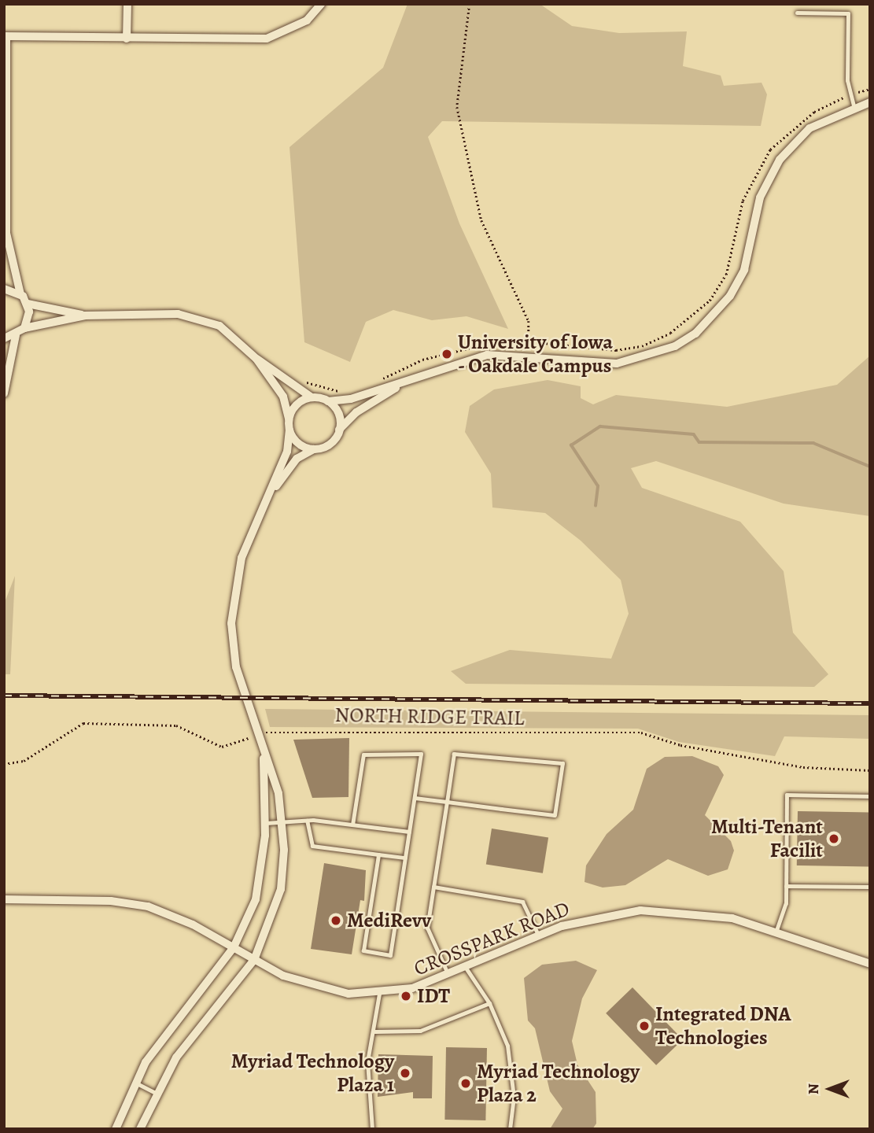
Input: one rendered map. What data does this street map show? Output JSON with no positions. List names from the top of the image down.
{
  "streets": {
    "street": ["CROSSPARK ROAD"],
    "path": ["NORTH RIDGE TRAIL"]
  },
  "places": [
    "University of Iowa - Oakdale Campus",
    "Multi-Tenant Facilit",
    "MediRevv",
    "IDT",
    "Integrated DNA Technologies",
    "Myriad Technology Plaza 1",
    "Myriad Technology Plaza 2"
  ],
  "north": "left"
}
